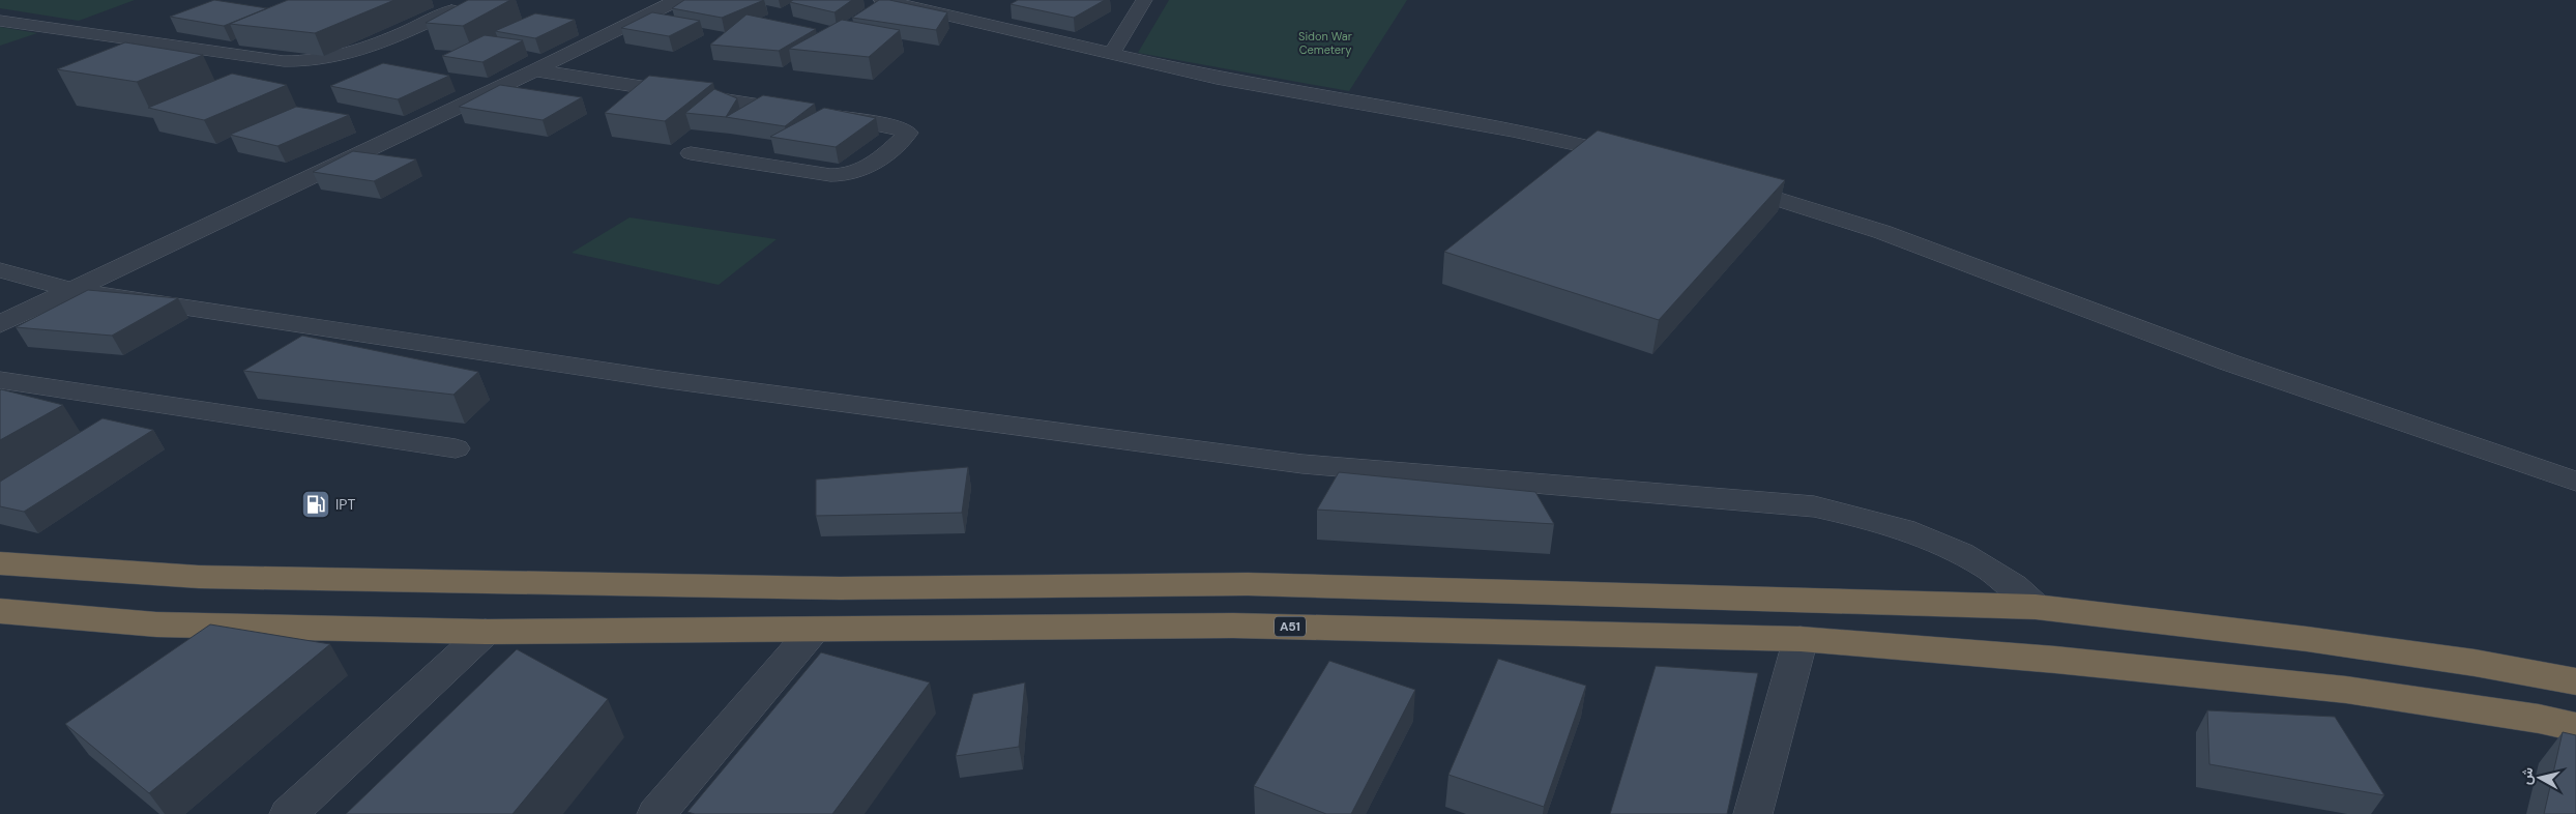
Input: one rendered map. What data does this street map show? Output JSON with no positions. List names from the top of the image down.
{
  "streets": {
    "highway": ["A51"]
  },
  "parks": ["Sidon War Cemetery"],
  "places": {
    "fuel station": ["IPT"]
  },
  "north": "left"
}
